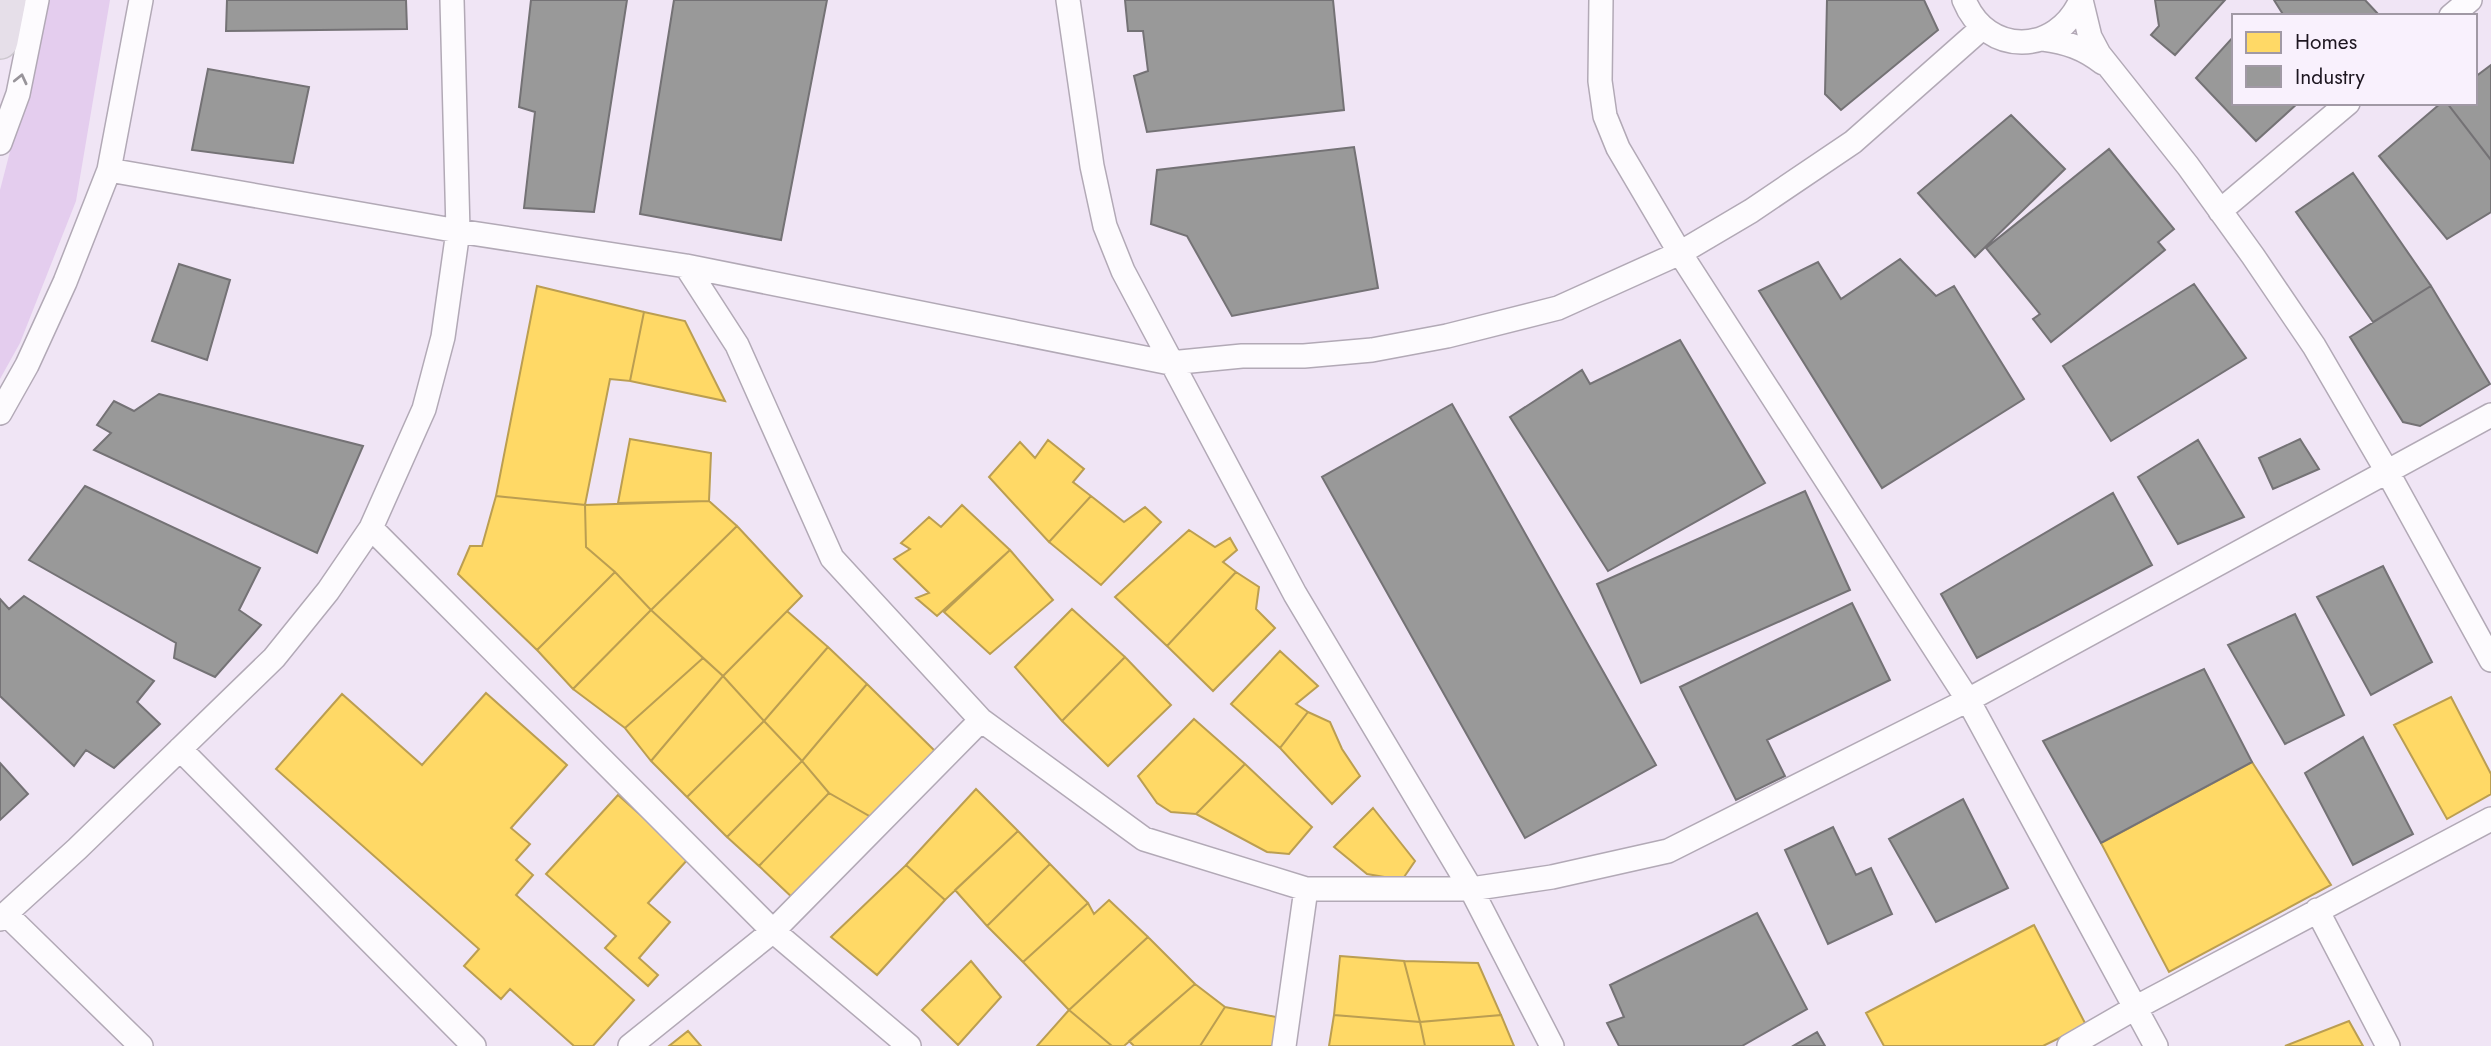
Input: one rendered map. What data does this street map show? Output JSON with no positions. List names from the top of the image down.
{
  "legend": ["Homes", "Industry"]
}
